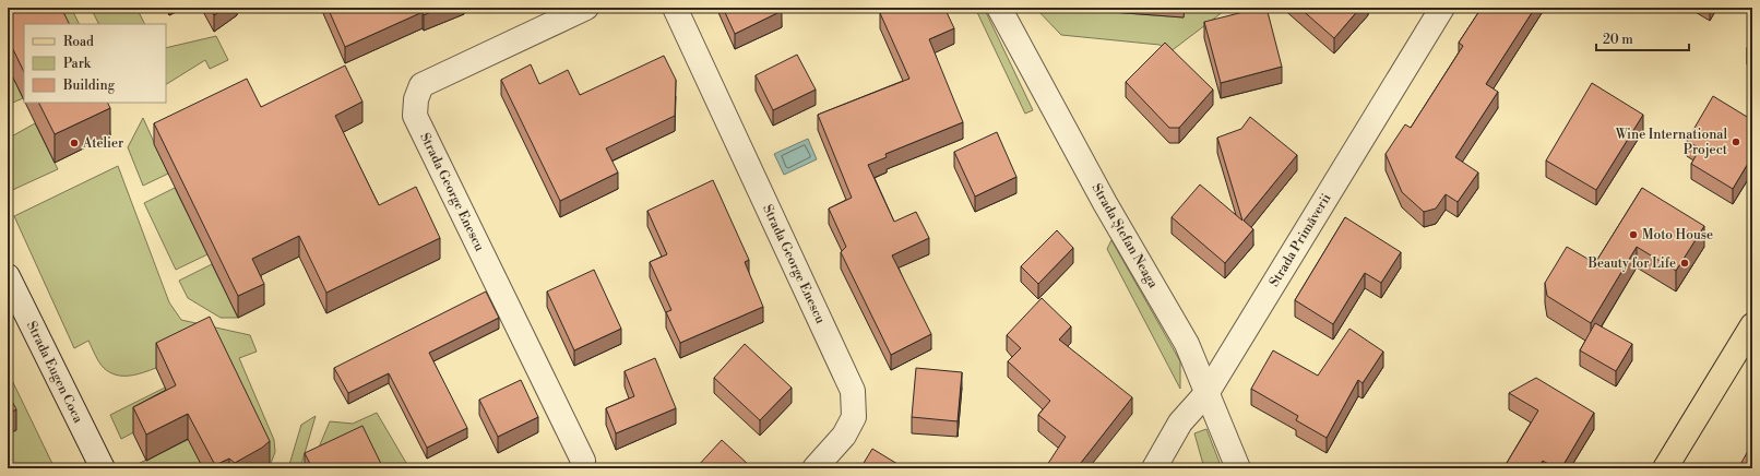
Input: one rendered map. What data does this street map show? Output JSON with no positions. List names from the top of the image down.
{
  "streets": {
    "street": [
      "Strada George Enescu",
      "Strada Ștefan Neaga",
      "Strada Primăverii",
      "Strada Eugen Coca"
    ]
  },
  "crossings": [
    ["Strada Ștefan Neaga", "Strada Primăverii"]
  ],
  "places": [
    "Wine International Project",
    "Atelier",
    "Moto House",
    "Beauty for Life"
  ],
  "legend": ["Road", "Park", "Building"],
  "scale_bar": "20 m"
}
